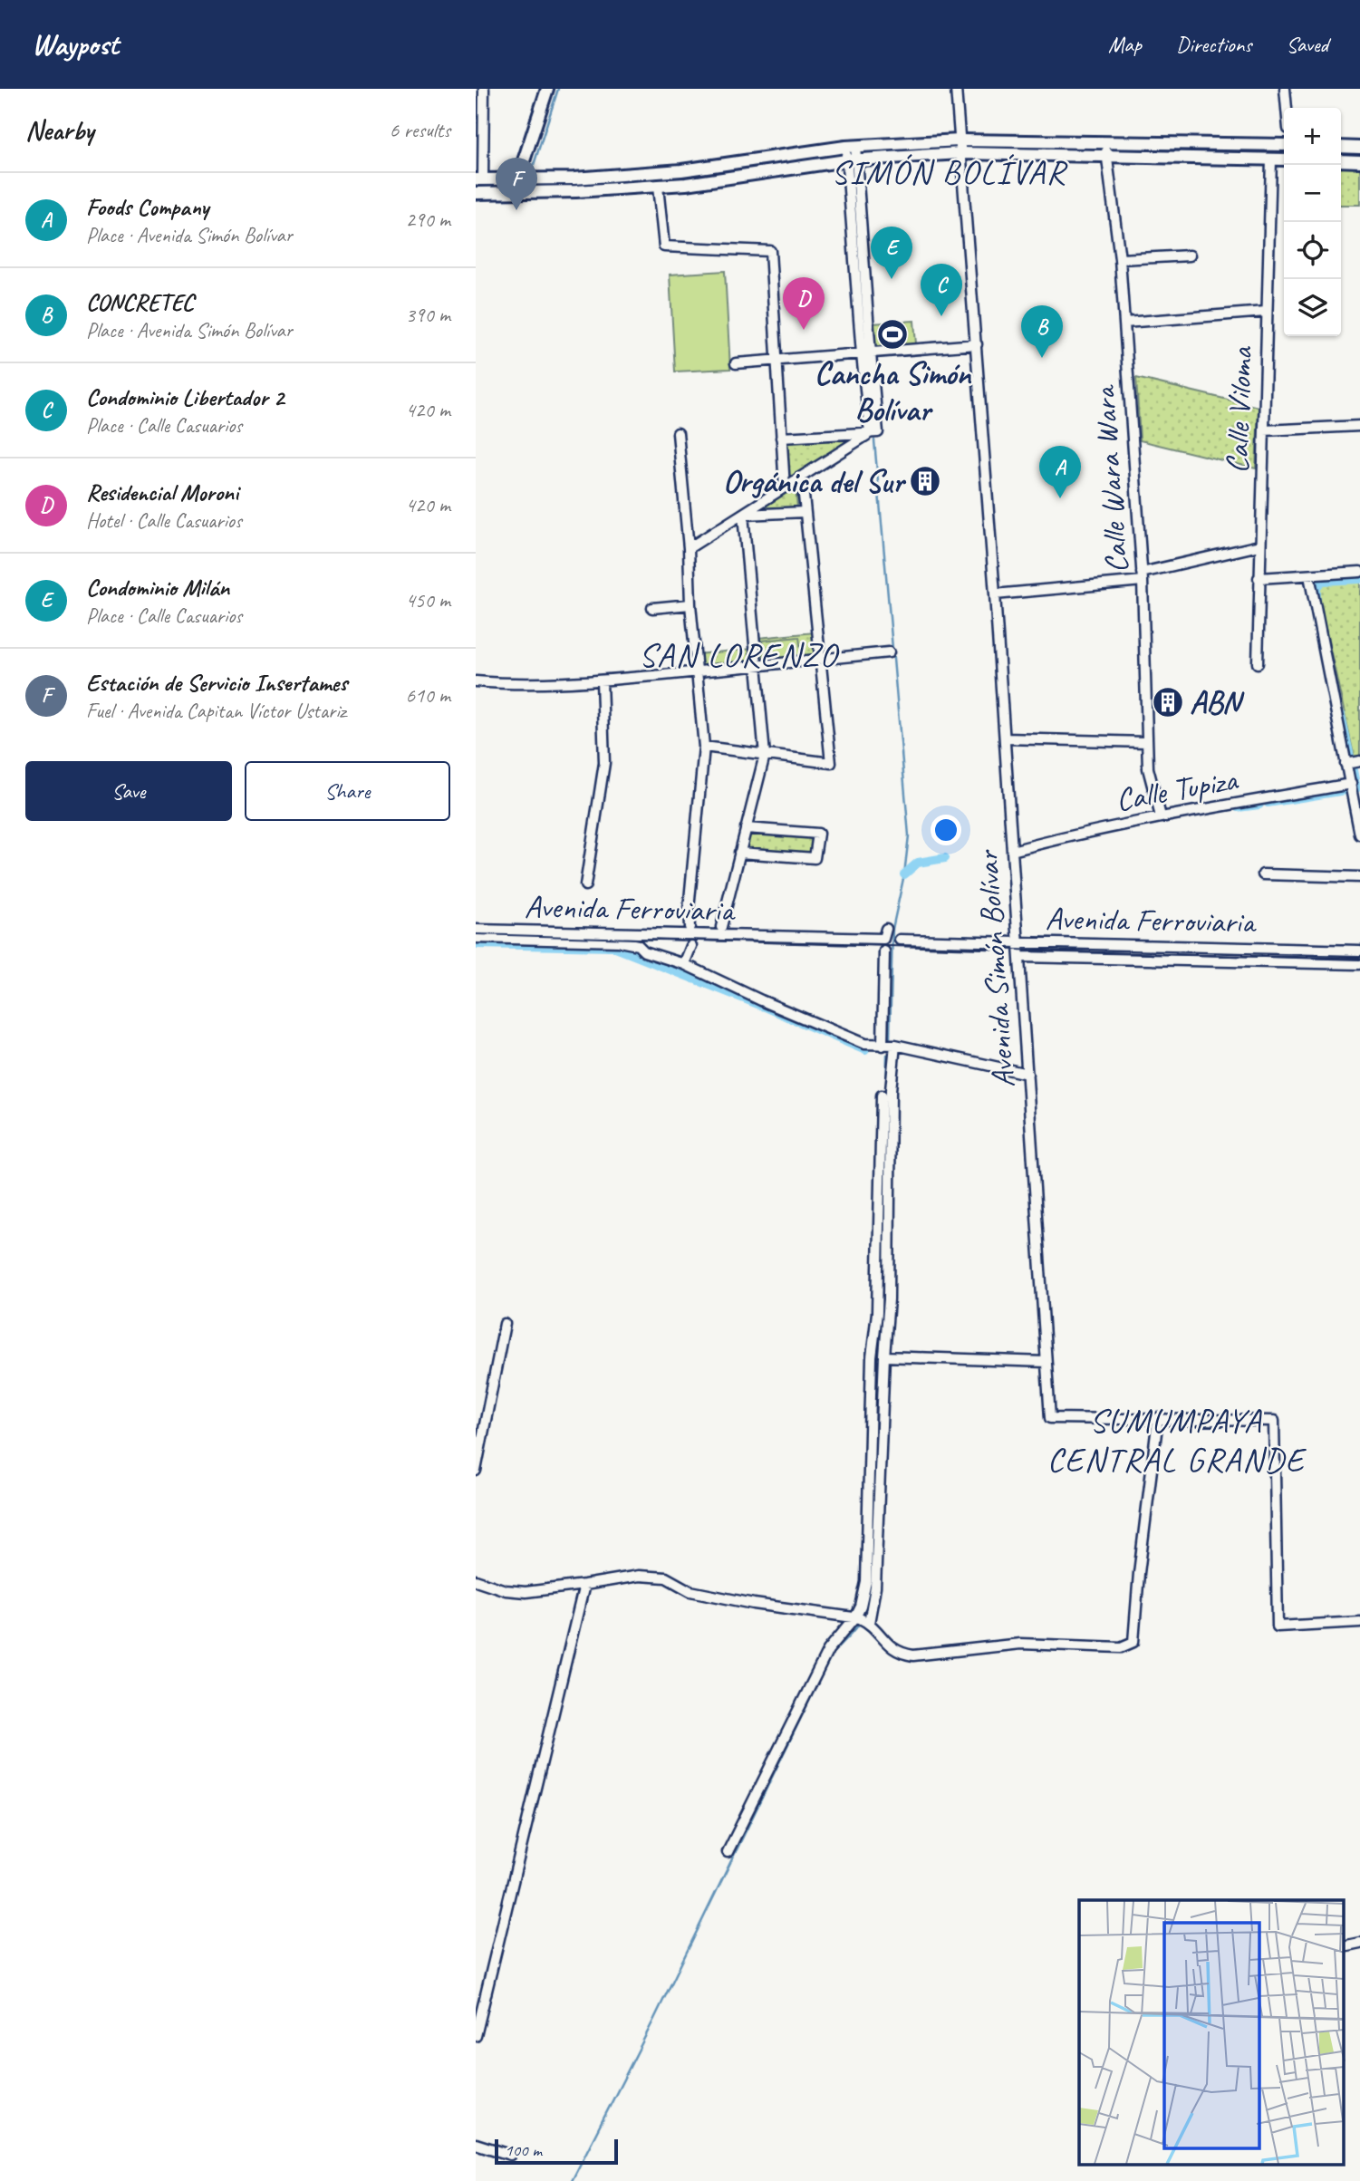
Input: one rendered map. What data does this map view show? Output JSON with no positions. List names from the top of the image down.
{
  "streets": {
    "street": [
      "Calle Viloma",
      "Calle Wara Wara",
      "Calle Tupiza",
      "Avenida Ferroviaria",
      "Avenida Simón Bolívar"
    ]
  },
  "crossings": [
    ["Calle Wara Wara", "Calle Tupiza"],
    ["Calle Tupiza", "Avenida Simón Bolívar"],
    ["Avenida Ferroviaria", "Avenida Simón Bolívar"]
  ],
  "districts": ["SIMÓN BOLÍVAR", "SAN LORENZO", "SUMUMPAYA CENTRAL GRANDE"],
  "places": {
    "sports": ["Cancha Simón Bolívar"],
    "building": ["Orgánica del Sur", "ABN"]
  },
  "scale_bar": "100 m",
  "page": {
    "header": "Waypost",
    "nav": ["Map", "Directions", "Saved"],
    "heading": ["Nearby", "6 results"],
    "map_buttons": ["+", "−"],
    "pins": [
      "F",
      "E",
      "C",
      "D",
      "B",
      "A"
    ],
    "list": [
      {
        "mark": "A",
        "name": "Foods Company",
        "note": "Place · Avenida Simón Bolívar",
        "value": "290 m"
      },
      {
        "mark": "B",
        "name": "CONCRETEC",
        "note": "Place · Avenida Simón Bolívar",
        "value": "390 m"
      },
      {
        "mark": "C",
        "name": "Condominio Libertador 2",
        "note": "Place · Calle Casuarios",
        "value": "420 m"
      },
      {
        "mark": "D",
        "name": "Residencial Moroni",
        "note": "Hotel · Calle Casuarios",
        "value": "420 m"
      },
      {
        "mark": "E",
        "name": "Condominio Milán",
        "note": "Place · Calle Casuarios",
        "value": "450 m"
      },
      {
        "mark": "F",
        "name": "Estación de Servicio Insertames",
        "note": "Fuel · Avenida Capitan Víctor Ustariz",
        "value": "610 m"
      }
    ],
    "buttons": ["Save", "Share"],
    "scale": "100 m"
  }
}
